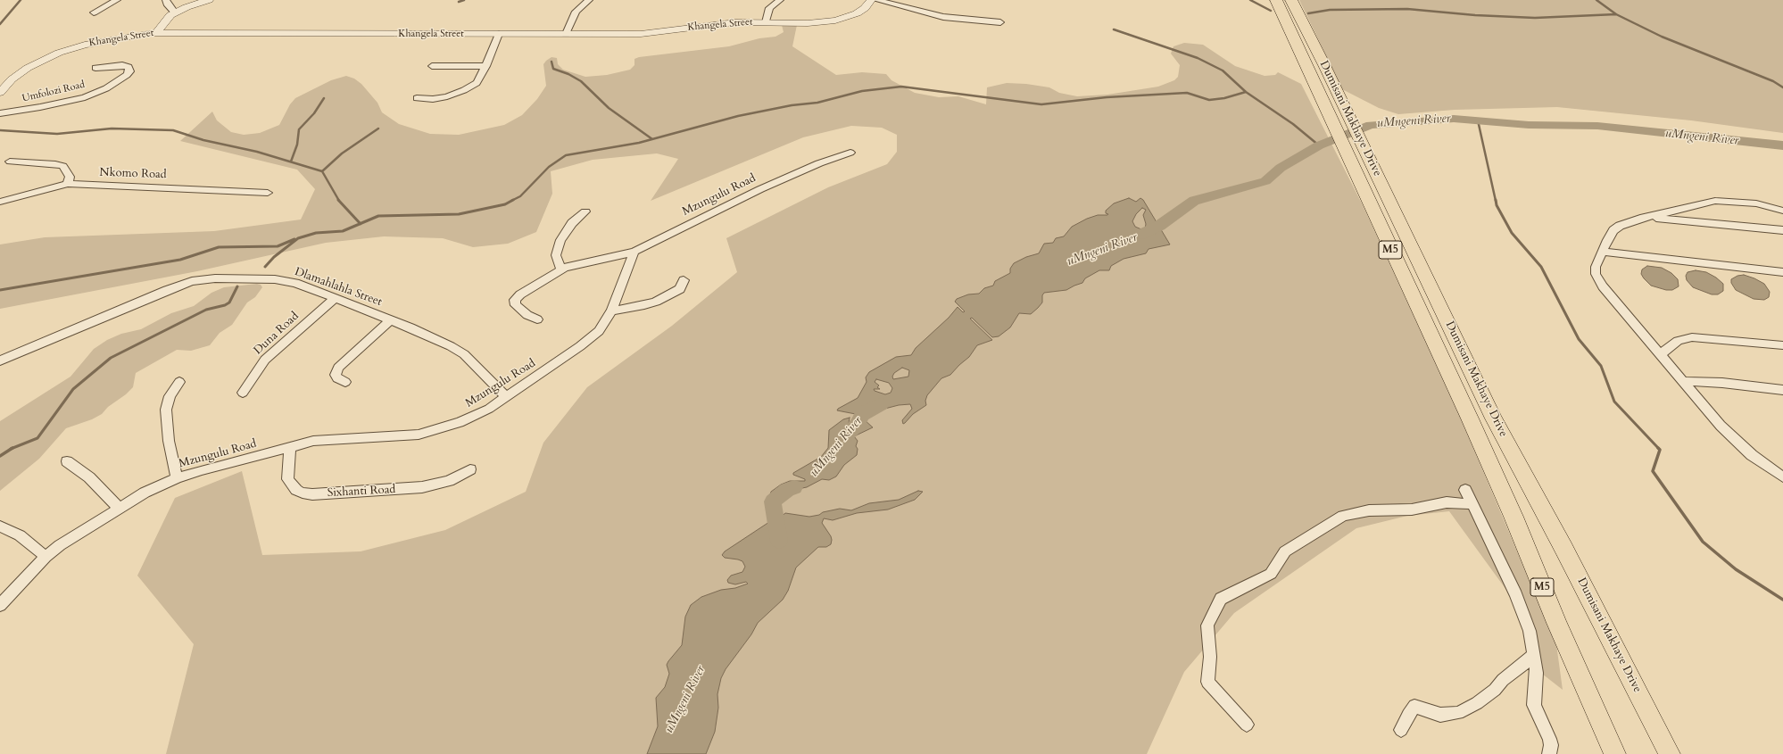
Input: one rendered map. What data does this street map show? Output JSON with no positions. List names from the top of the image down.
{
  "streets": {
    "main road": ["Dumisani Makhaye Drive", "M5"],
    "street": [
      "Khangela Street",
      "Umfolozi Road",
      "Nkomo Road",
      "Mzungulu Road",
      "Dlamahlahla Street",
      "Duna Road",
      "Sixhanti Road"
    ]
  },
  "crossings": [
    ["Mzungulu Road", "Dlamahlahla Street"],
    ["Mzungulu Road", "Sixhanti Road"],
    ["Dlamahlahla Street", "Duna Road"]
  ],
  "water": ["uMngeni River"]
}
